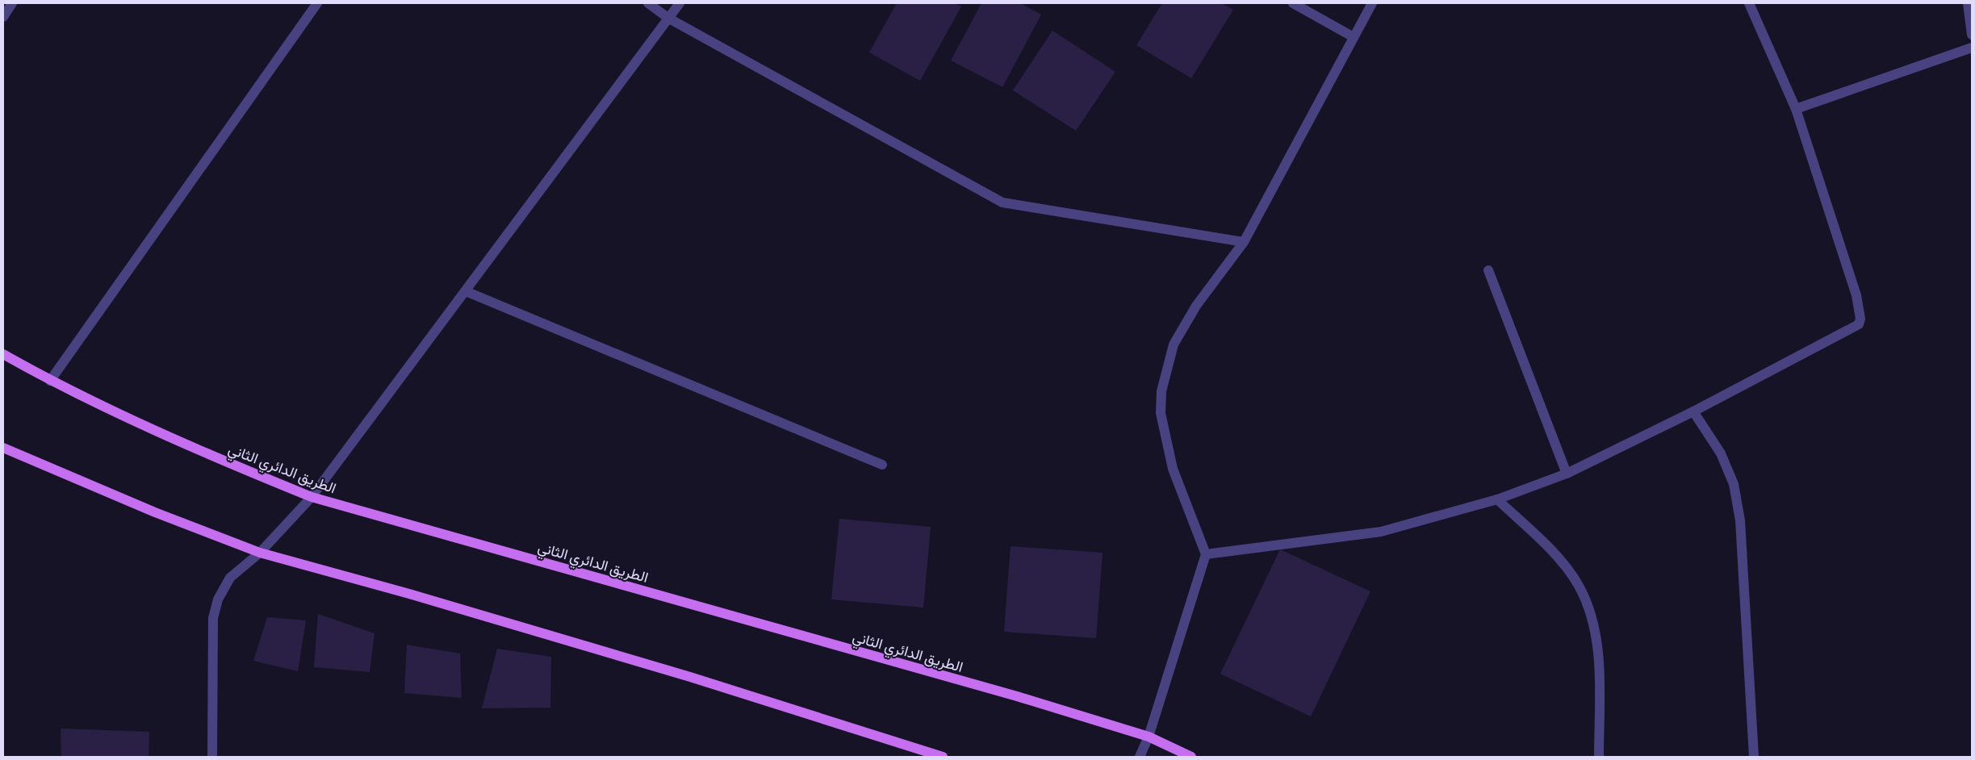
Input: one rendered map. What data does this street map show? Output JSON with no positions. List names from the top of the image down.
{
  "streets": {
    "main road": ["الطريق الدائري الثاني"]
  }
}
